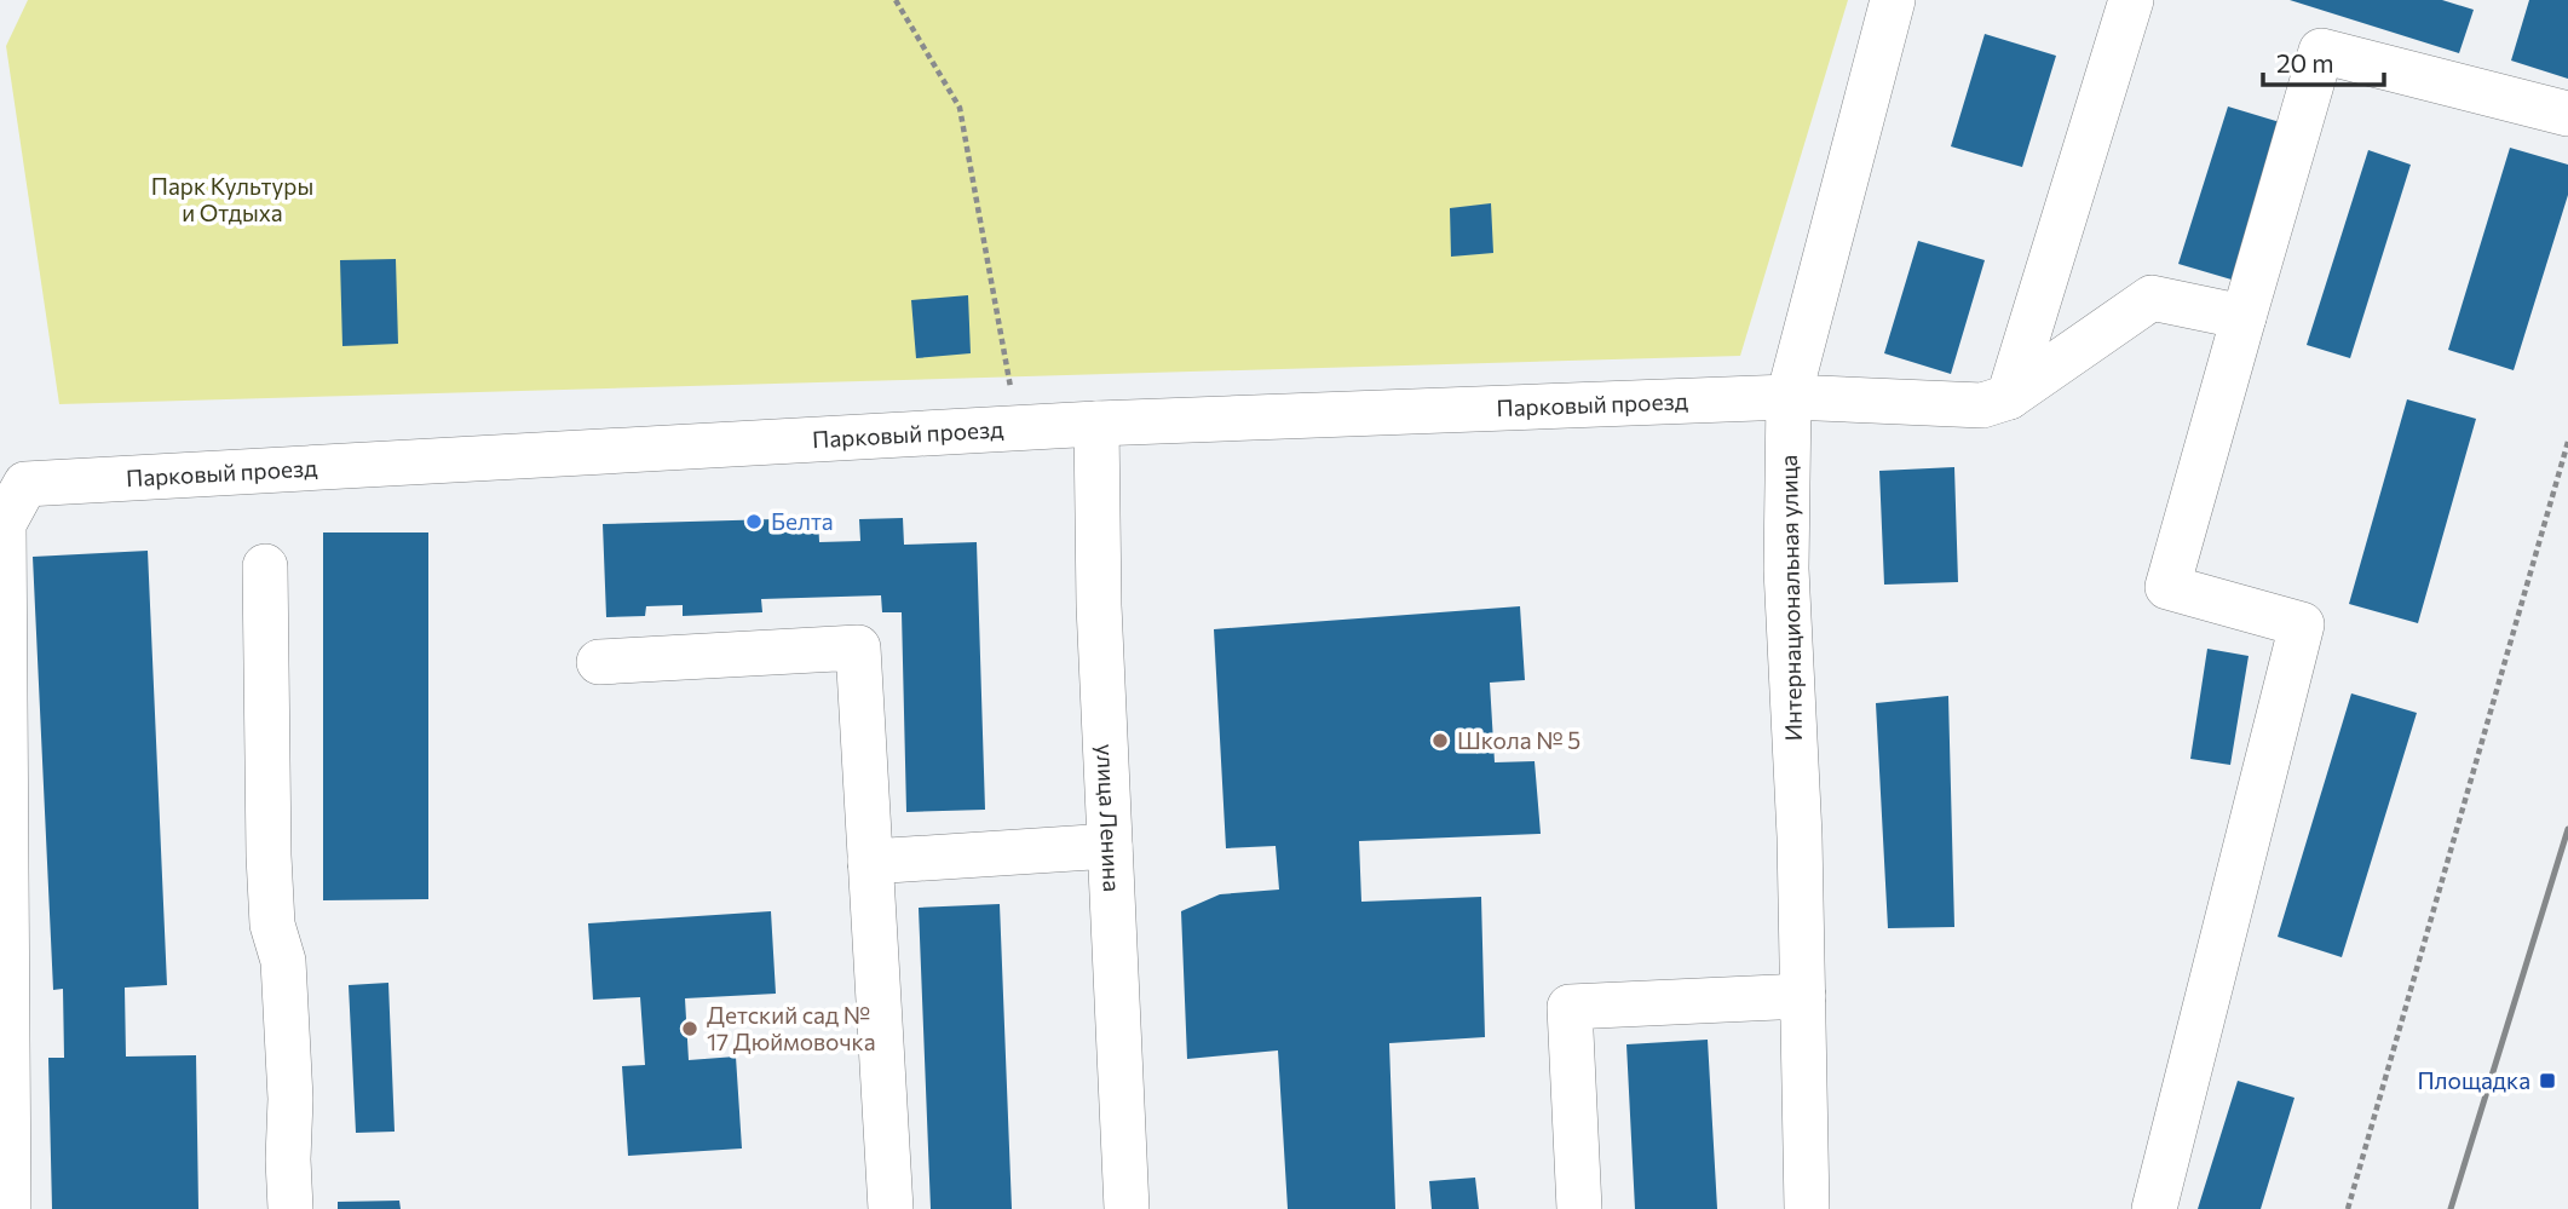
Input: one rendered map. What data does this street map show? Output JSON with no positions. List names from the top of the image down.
{
  "streets": {
    "street": ["Парковый проезд", "Интернациональная улица", "улица Ленина"]
  },
  "crossings": [
    ["Парковый проезд", "Интернациональная улица"],
    ["Парковый проезд", "улица Ленина"]
  ],
  "parks": ["Парк Культуры и Отдыха"],
  "places": {
    "other": ["Белта", "Школа № 5", "Детский сад № 17 Дюймовочка"],
    "transit": ["Площадка"]
  },
  "scale_bar": "20 m"
}
